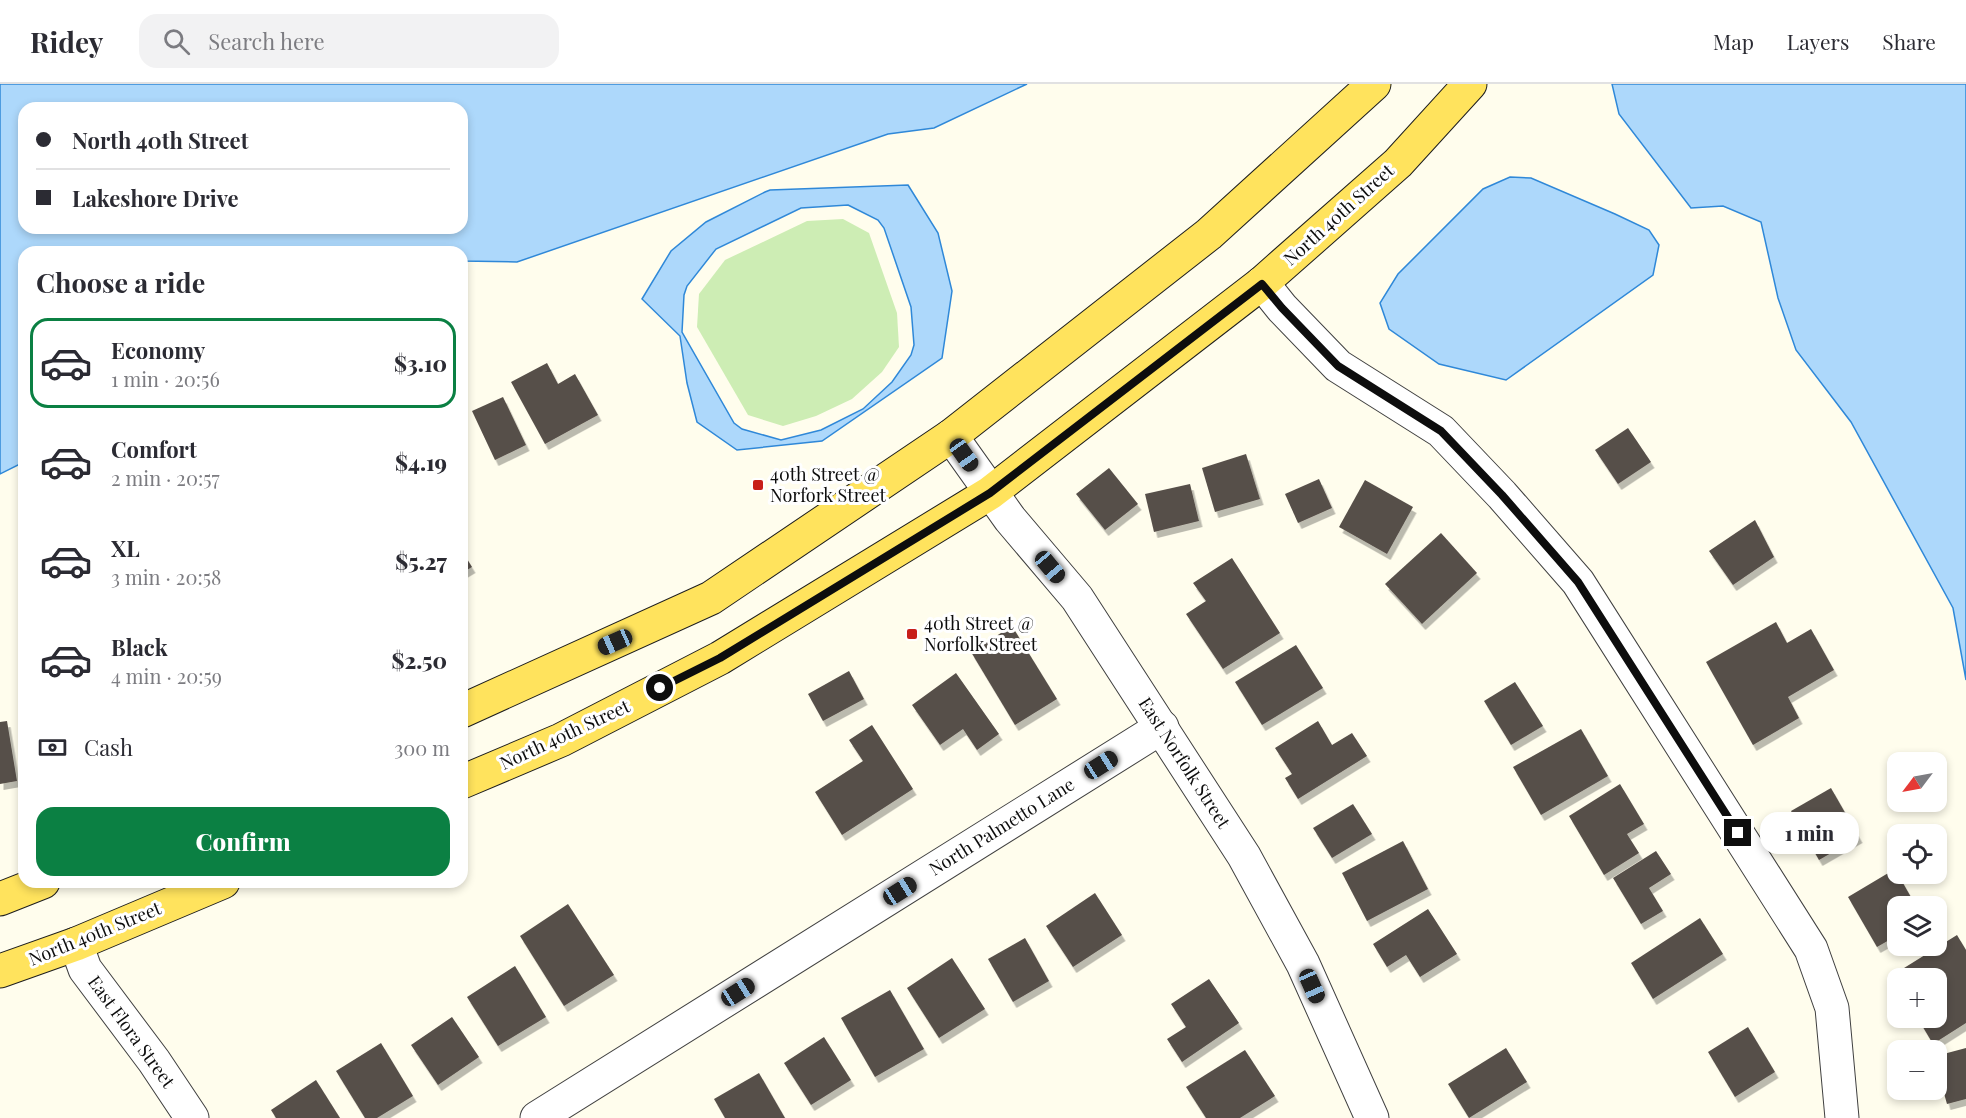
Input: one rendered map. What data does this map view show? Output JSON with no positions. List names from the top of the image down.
{
  "streets": {
    "main road": ["North 40th Street"],
    "street": ["East Norfolk Street", "North Palmetto Lane", "East Flora Street"]
  },
  "crossings": [
    ["North 40th Street", "East Norfolk Street"],
    ["North 40th Street", "East Flora Street"],
    ["East Norfolk Street", "North Palmetto Lane"]
  ],
  "places": {
    "transit": ["40th Street @ Norfork Street", "40th Street @ Norfolk Street"]
  },
  "north": "bottom left",
  "page": {
    "header": "Ridey",
    "search": "Search here",
    "nav": ["Map", "Layers", "Share"],
    "banner": ["North 40th Street", "Lakeshore Drive"],
    "heading": "Choose a ride",
    "list": [
      {
        "name": "Economy",
        "note": "1 min · 20:56",
        "value": "$3.10"
      },
      {
        "name": "Comfort",
        "note": "2 min · 20:57",
        "value": "$4.19"
      },
      {
        "name": "XL",
        "note": "3 min · 20:58",
        "value": "$5.27"
      },
      {
        "name": "Black",
        "note": "4 min · 20:59",
        "value": "$2.50"
      }
    ],
    "pay": ["Cash", "300 m"],
    "map_buttons": ["+", "−"],
    "buttons": "Confirm",
    "bubble": "1 min"
  }
}
